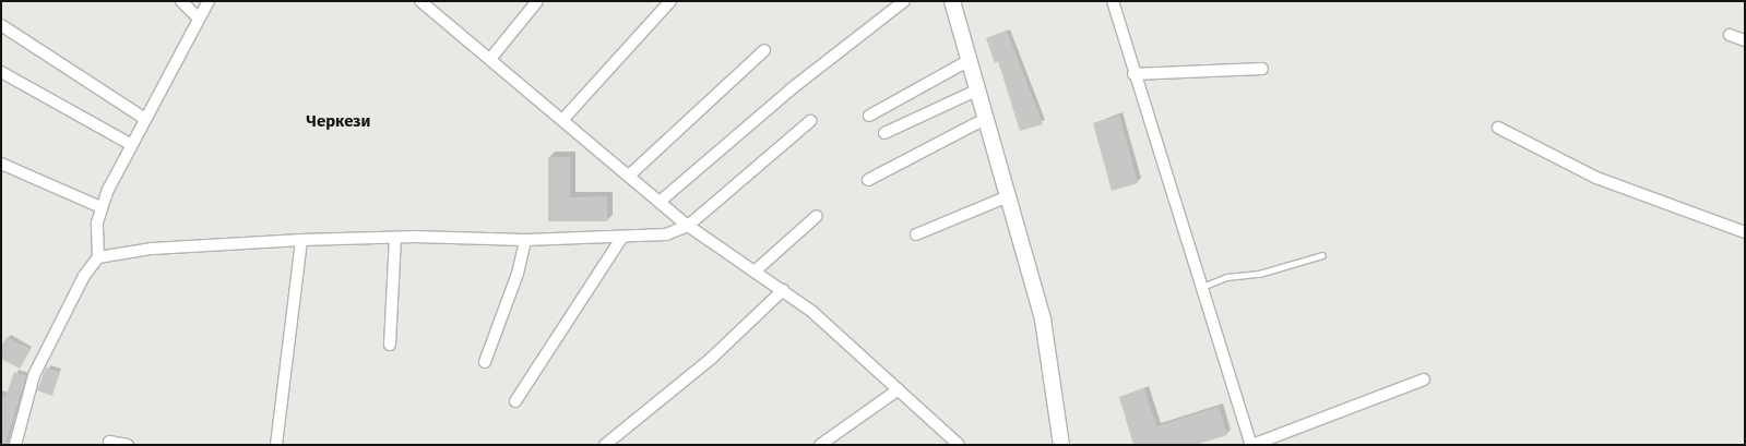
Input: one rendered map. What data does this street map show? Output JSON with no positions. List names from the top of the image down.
{
  "districts": ["Черкези"]
}
